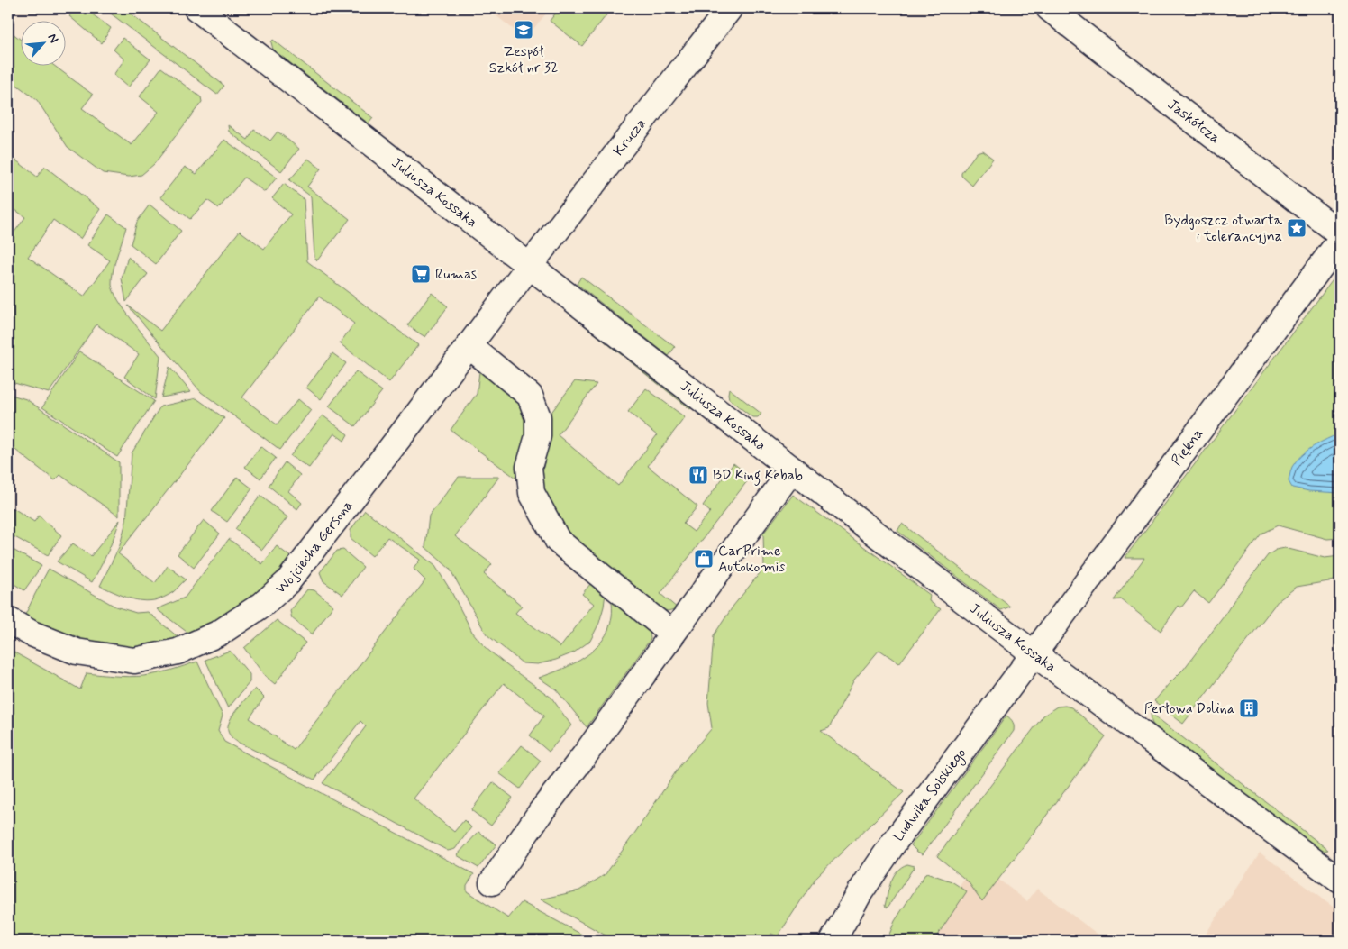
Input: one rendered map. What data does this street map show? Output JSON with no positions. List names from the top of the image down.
{
  "streets": {
    "street": [
      "Jaskółcza",
      "Krucza",
      "Juliusza Kossaka",
      "Piękna",
      "Wojciecha Gersona",
      "Ludwika Solskiego"
    ]
  },
  "crossings": [
    ["Krucza", "Juliusza Kossaka"],
    ["Krucza", "Wojciecha Gersona"],
    ["Juliusza Kossaka", "Piękna"],
    ["Juliusza Kossaka", "Wojciecha Gersona"],
    ["Juliusza Kossaka", "Ludwika Solskiego"],
    ["Piękna", "Ludwika Solskiego"]
  ],
  "places": {
    "school or university": ["Zespół Szkół nr 32"],
    "place": ["Bydgoszcz otwarta i tolerancyjna"],
    "supermarket": ["Rumas"],
    "restaurant": ["BD King Kebab"],
    "shop": ["CarPrime Autokomis"],
    "building": ["Perłowa Dolina"]
  },
  "north": "top right"
}
